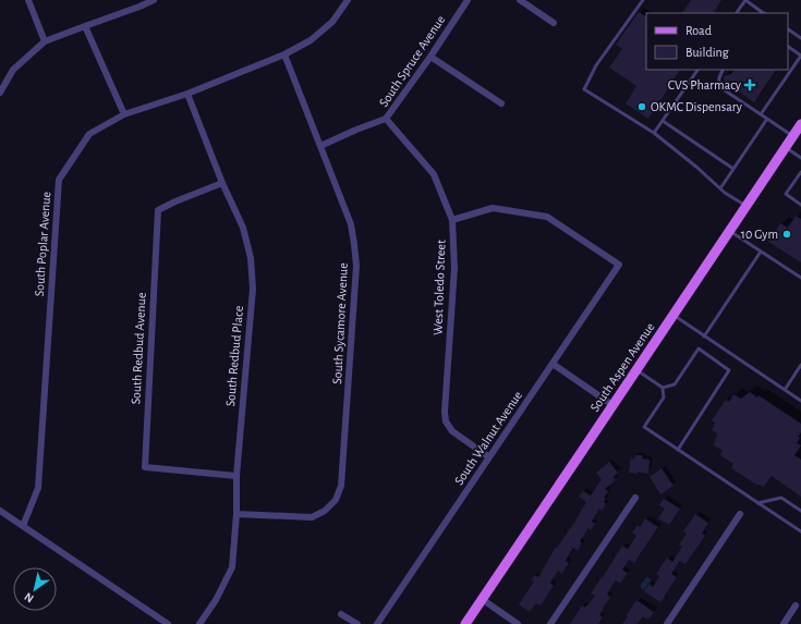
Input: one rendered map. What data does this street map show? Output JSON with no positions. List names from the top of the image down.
{
  "streets": {
    "main road": ["South Aspen Avenue"],
    "street": [
      "South Spruce Avenue",
      "South Poplar Avenue",
      "West Toledo Street",
      "South Sycamore Avenue",
      "South Redbud Avenue",
      "South Redbud Place",
      "South Walnut Avenue"
    ]
  },
  "crossings": [
    ["South Spruce Avenue", "West Toledo Street"],
    ["South Spruce Avenue", "South Sycamore Avenue"],
    ["South Poplar Avenue", "South Sycamore Avenue"],
    ["South Poplar Avenue", "South Redbud Place"],
    ["West Toledo Street", "South Walnut Avenue"],
    ["South Sycamore Avenue", "South Redbud Place"],
    ["South Redbud Avenue", "South Redbud Place"]
  ],
  "places": {
    "health": ["CVS Pharmacy"],
    "other": ["OKMC Dispensary", "10 Gym"]
  },
  "legend": ["Road", "Building"],
  "north": "bottom left"
}
